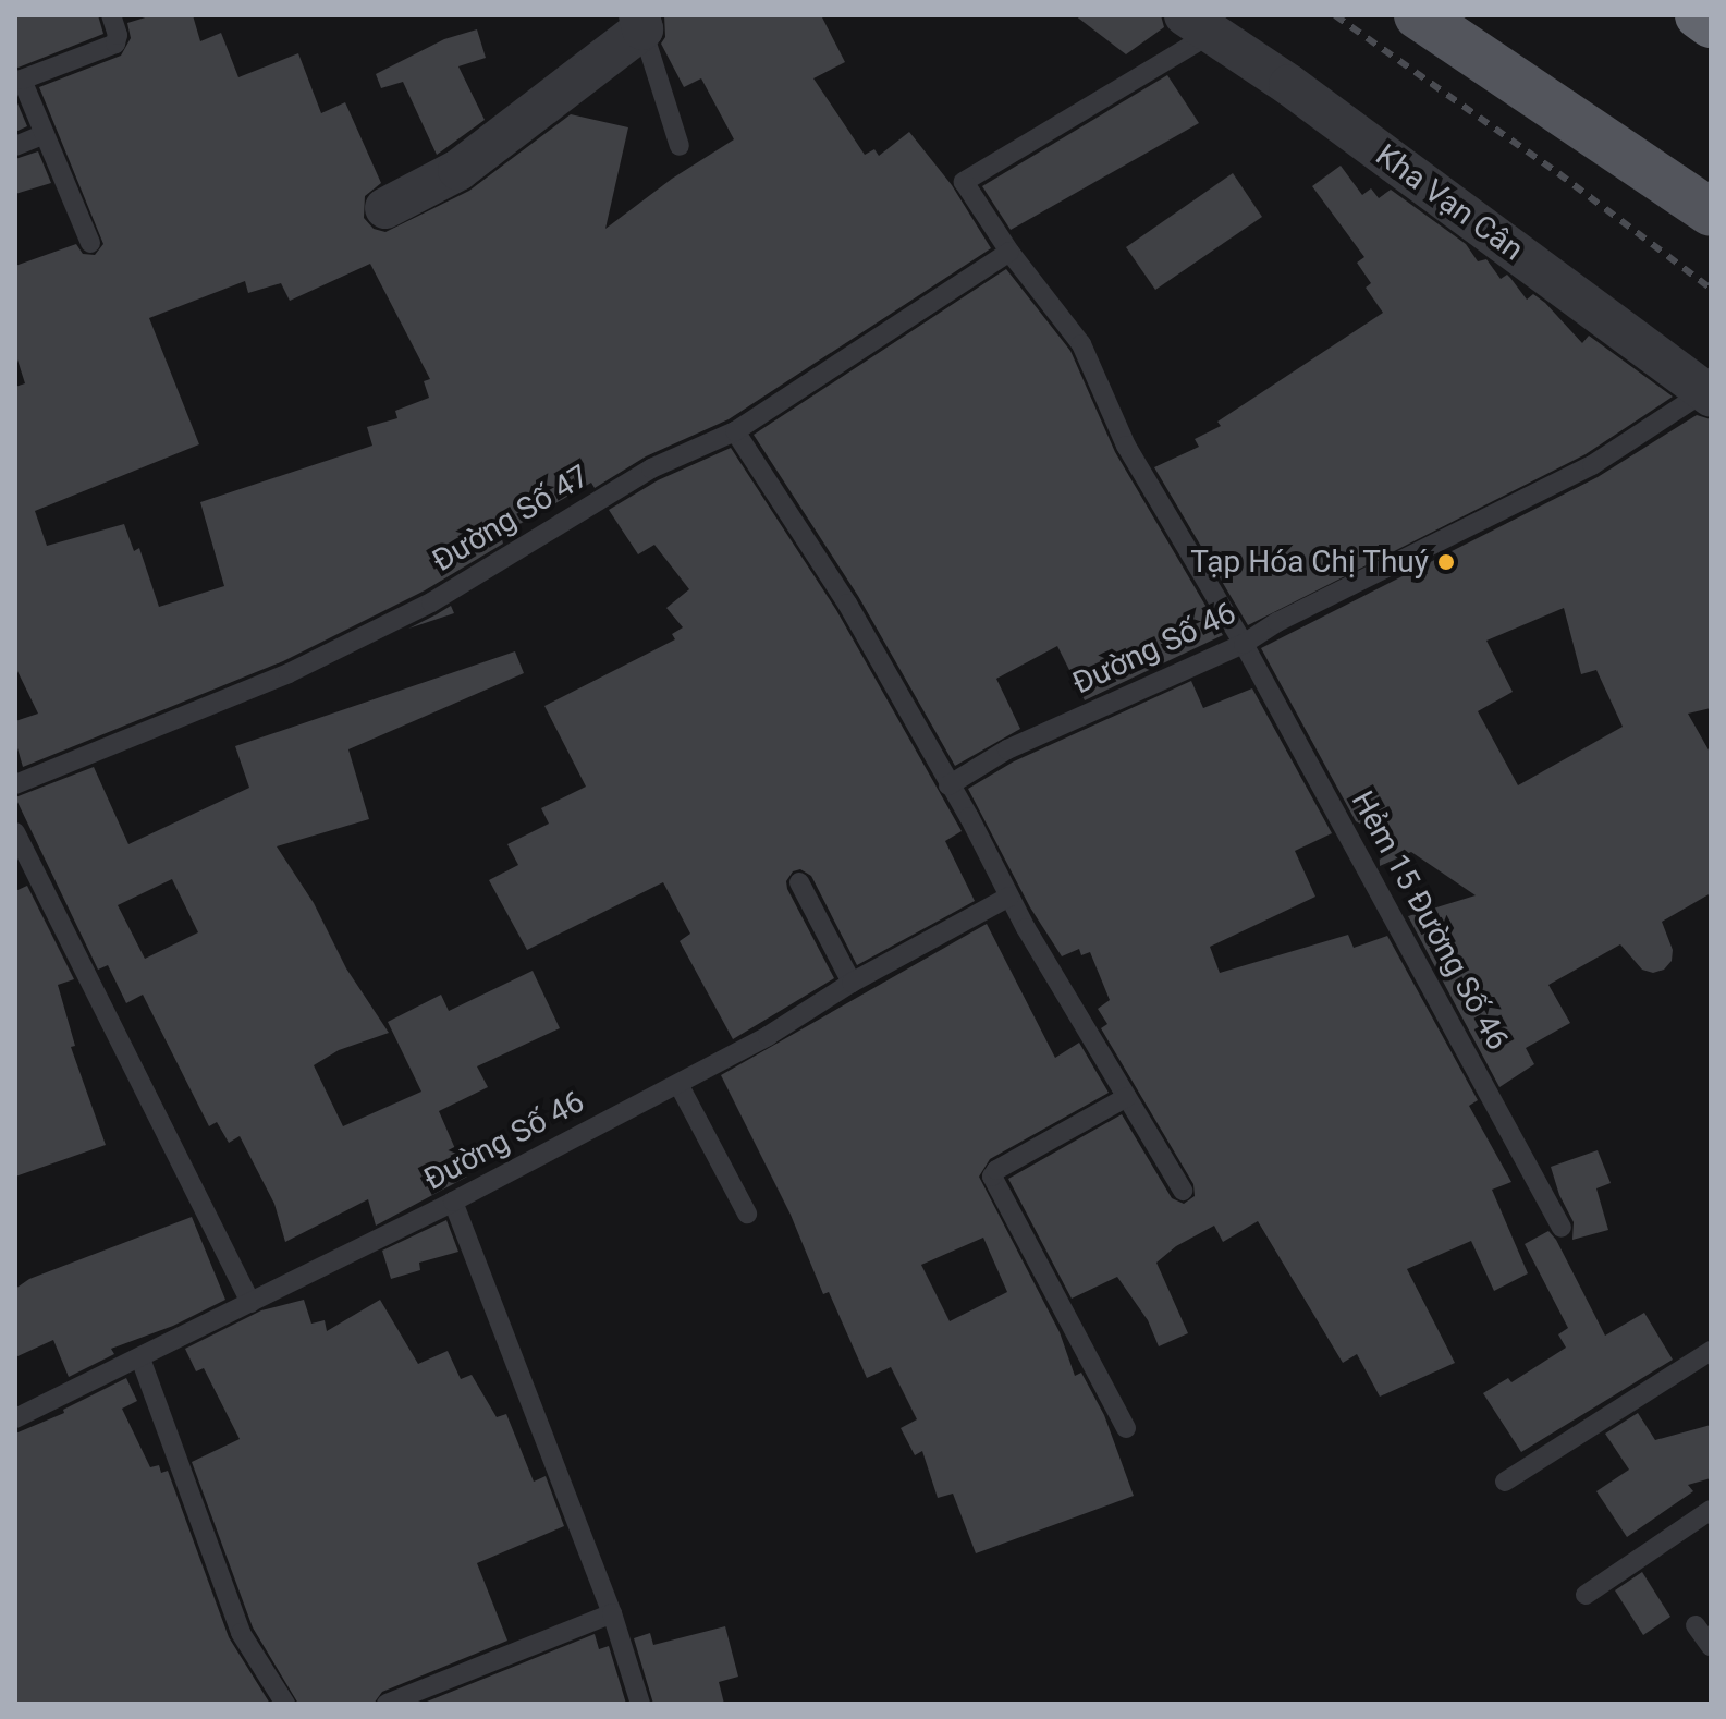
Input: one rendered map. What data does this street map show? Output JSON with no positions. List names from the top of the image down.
{
  "streets": {
    "street": ["Kha Vạn Cân"],
    "lane": ["Đường Số 47", "Đường Số 46", "Hẻm 15 Đường Số 46"]
  },
  "crossings": [
    ["Kha Vạn Cân", "Đường Số 46"],
    ["Kha Vạn Cân", "Hẻm 15 Đường Số 46"],
    ["Đường Số 47", "Hẻm 15 Đường Số 46"],
    ["Đường Số 46", "Hẻm 15 Đường Số 46"]
  ],
  "places": ["Tạp Hóa Chị Thuý"]
}
